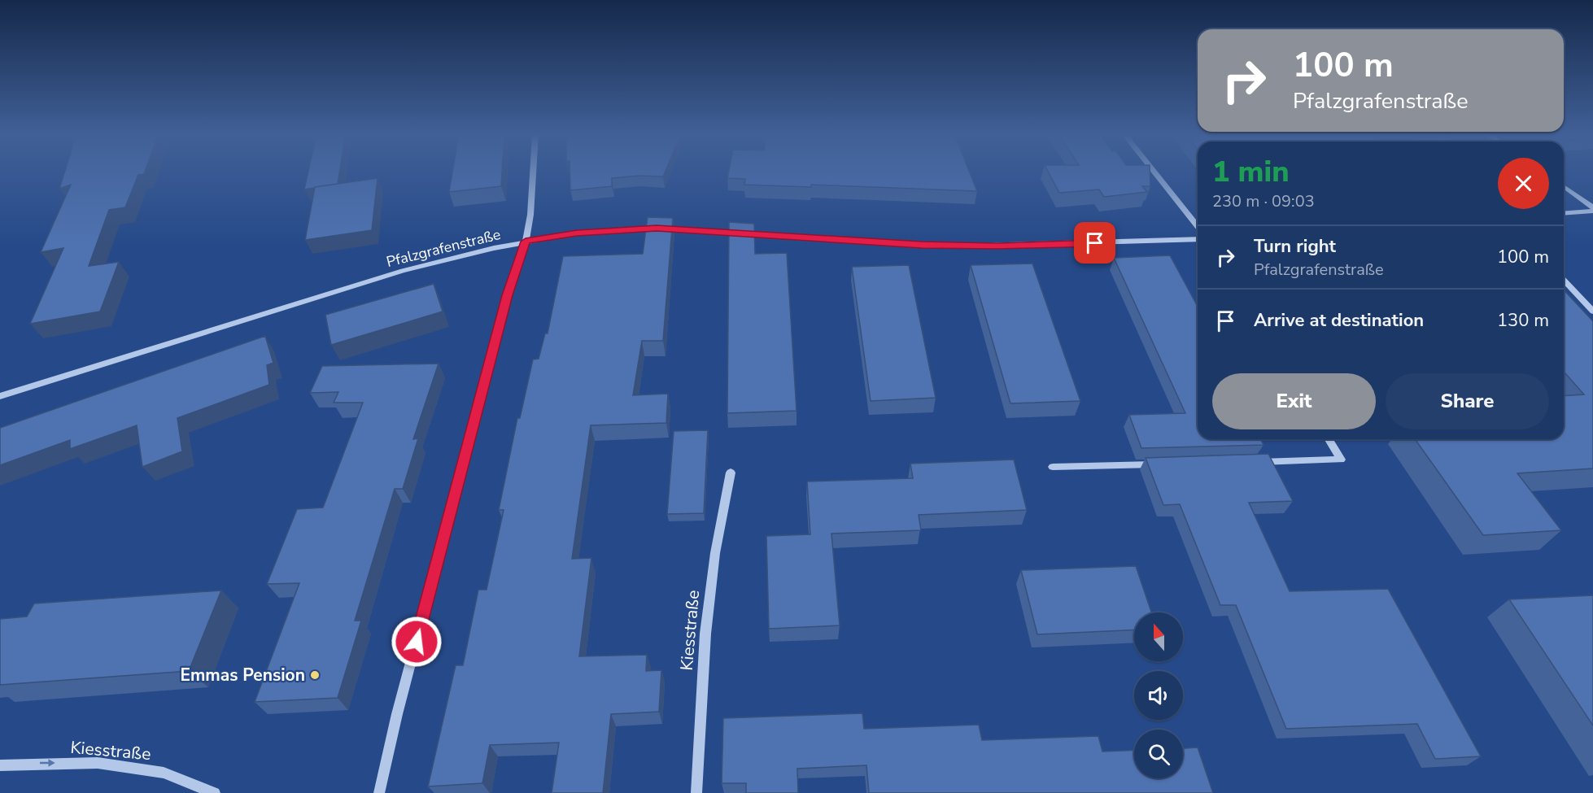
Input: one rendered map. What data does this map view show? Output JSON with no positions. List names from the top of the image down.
{
  "streets": {
    "street": ["Pfalzgrafenstraße", "Kiesstraße"]
  },
  "one_way": ["Kiesstraße"],
  "places": ["Emmas Pension"],
  "north": "top",
  "page": {
    "turn": ["100 m", "Pfalzgrafenstraße"],
    "heading": ["1 min", "230 m · 09:03"],
    "list": [
      {
        "name": "Turn right",
        "note": "Pfalzgrafenstraße",
        "value": "100 m"
      },
      {
        "name": "Arrive at destination",
        "value": "130 m"
      }
    ],
    "buttons": ["Exit", "Share"]
  }
}
